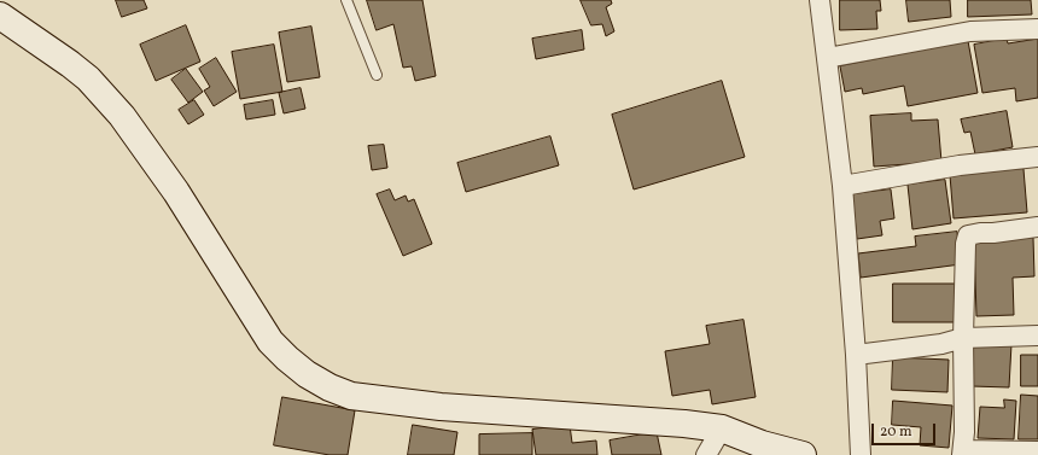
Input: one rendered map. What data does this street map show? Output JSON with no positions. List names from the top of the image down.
{
  "scale_bar": "20 m"
}
